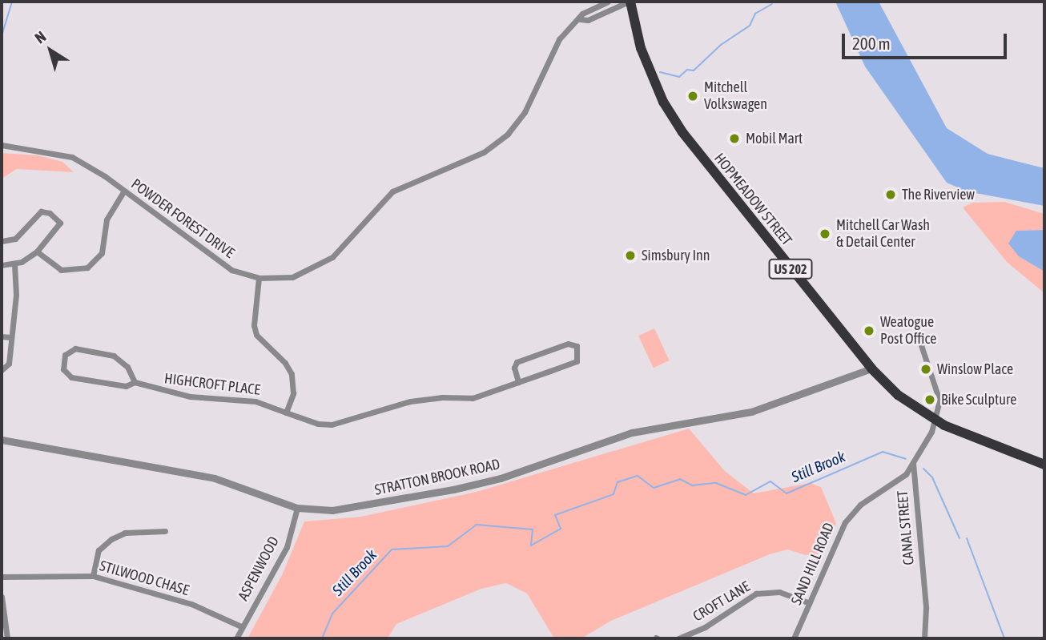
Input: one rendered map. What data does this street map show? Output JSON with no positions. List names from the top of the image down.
{
  "streets": {
    "highway": ["HOPMEADOW STREET", "US 202"],
    "street": [
      "POWDER FOREST DRIVE",
      "HIGHCROFT PLACE",
      "STRATTON BROOK ROAD",
      "CANAL STREET",
      "SAND HILL ROAD",
      "ASPENWOOD",
      "STILWOOD CHASE",
      "CROFT LANE"
    ]
  },
  "crossings": [
    ["HOPMEADOW STREET", "POWDER FOREST DRIVE"],
    ["HOPMEADOW STREET", "STRATTON BROOK ROAD"],
    ["STRATTON BROOK ROAD", "ASPENWOOD"],
    ["CANAL STREET", "SAND HILL ROAD"],
    ["SAND HILL ROAD", "CROFT LANE"],
    ["ASPENWOOD", "STILWOOD CHASE"]
  ],
  "water": ["Still Brook"],
  "places": [
    "Mitchell Volkswagen",
    "Mobil Mart",
    "The Riverview",
    "Mitchell Car Wash & Detail Center",
    "Simsbury Inn",
    "Weatogue Post Office",
    "Winslow Place",
    "Bike Sculpture"
  ],
  "scale_bar": "200 m",
  "north": "top left"
}
